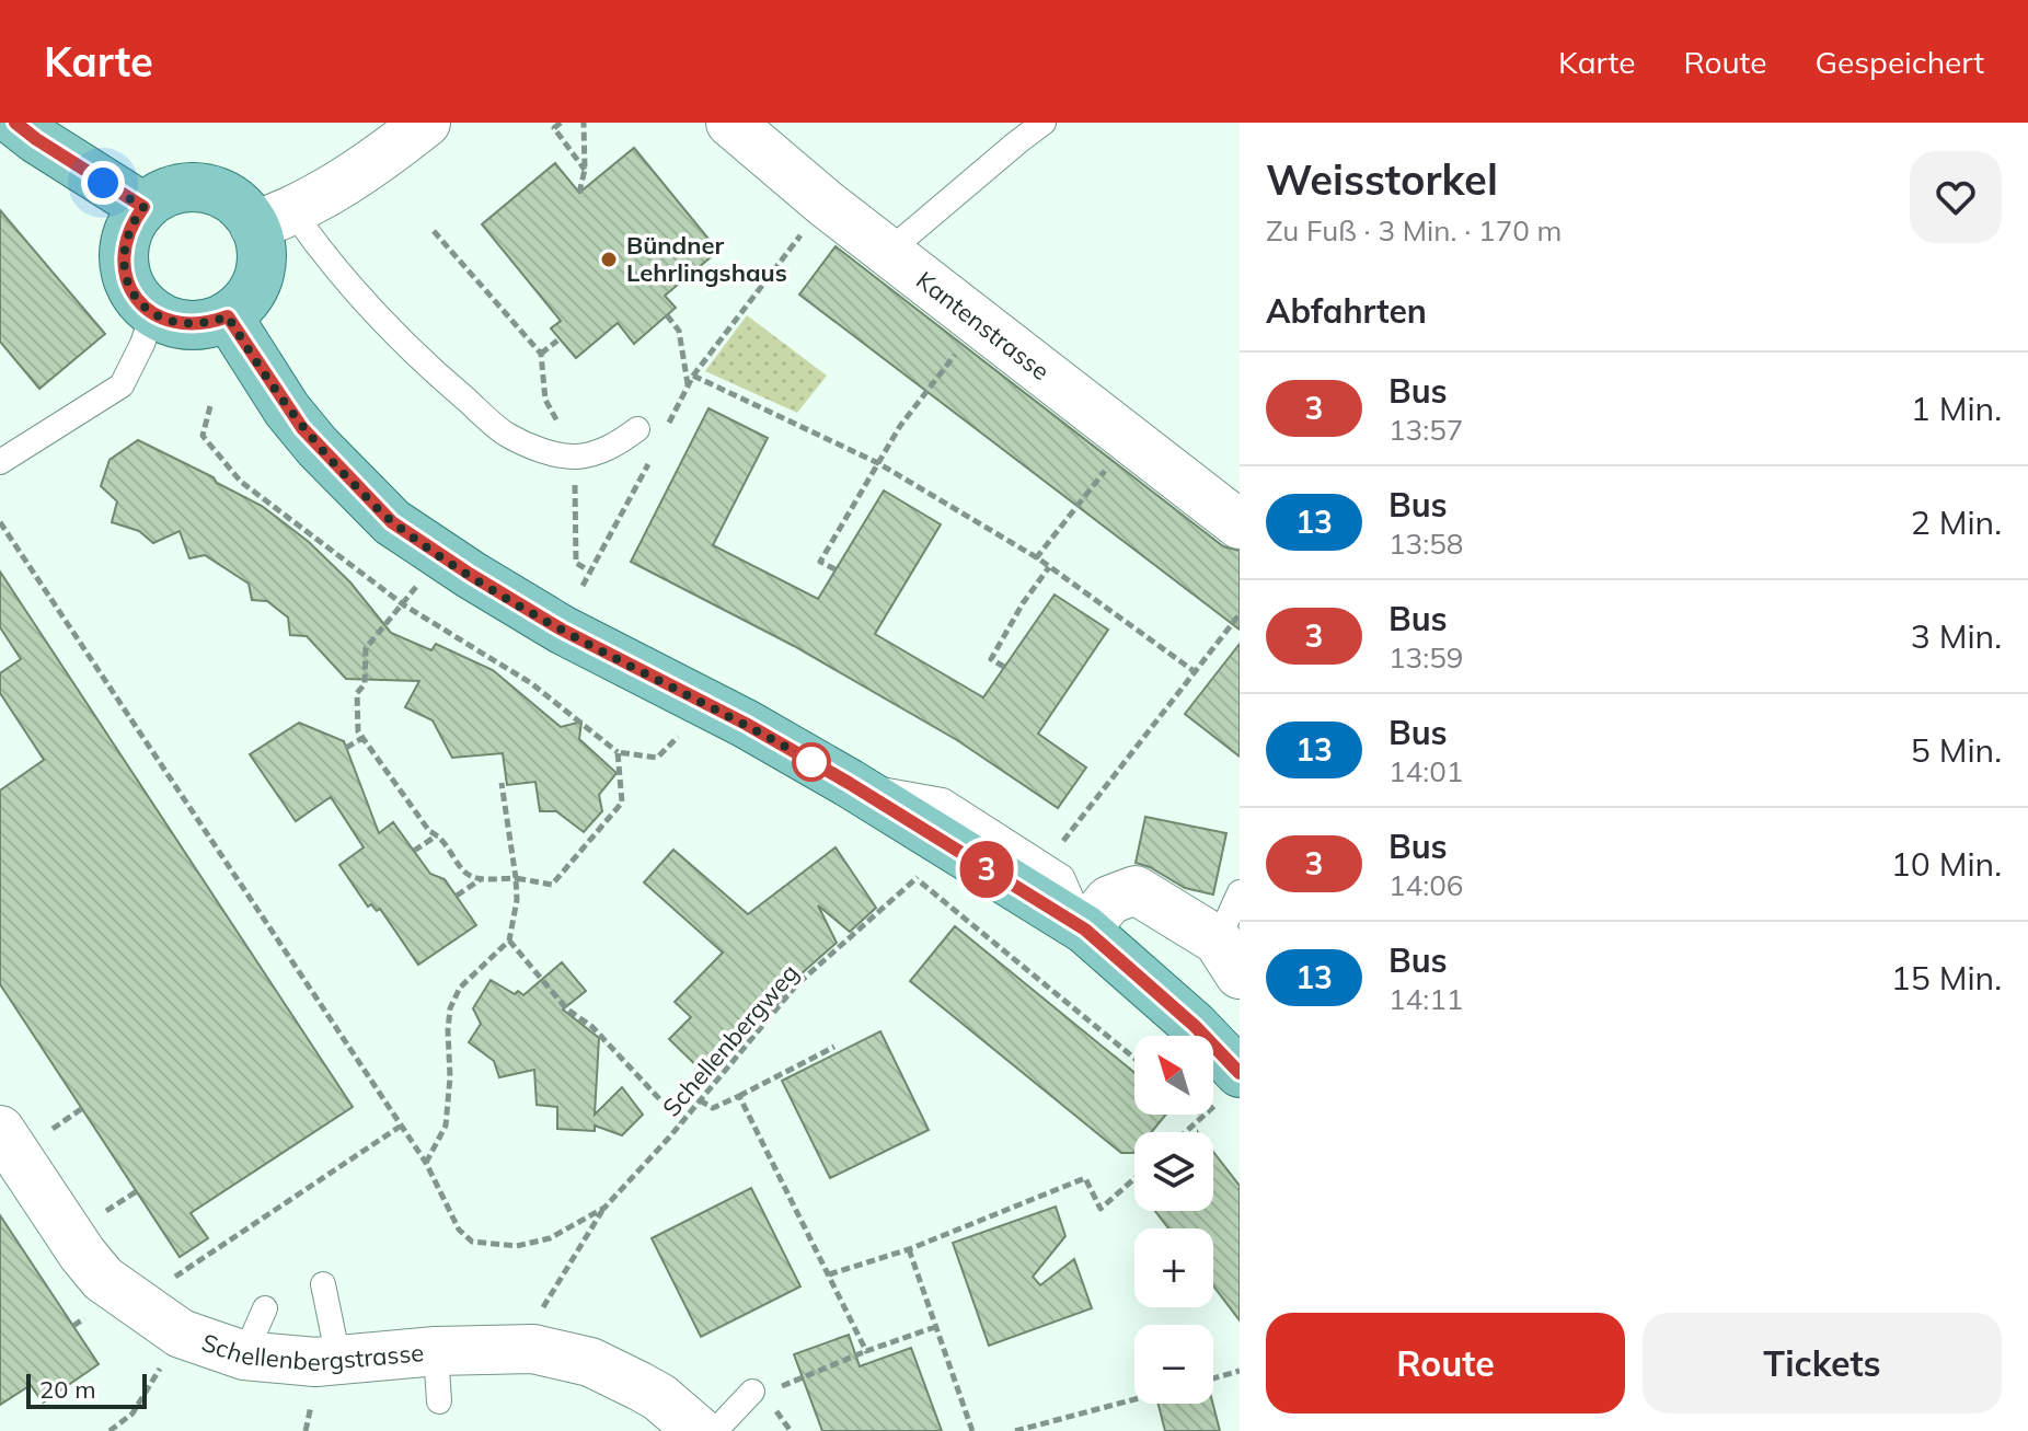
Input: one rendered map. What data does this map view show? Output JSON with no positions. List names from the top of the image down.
{
  "streets": {
    "street": ["Kantenstrasse", "Schellenbergstrasse"],
    "path": ["Schellenbergweg"]
  },
  "places": ["Bündner Lehrlingshaus"],
  "lines": ["bus line 3"],
  "scale_bar": "20 m",
  "north": "top left",
  "page": {
    "header": "Karte",
    "nav": ["Karte", "Route", "Gespeichert"],
    "on_map": "3",
    "heading": [
      ["Weisstorkel", "Zu Fuß · 3 Min. · 170 m"],
      "Abfahrten"
    ],
    "list": [
      {
        "mark": "3",
        "name": "Bus",
        "note": "13:57",
        "value": "1 Min."
      },
      {
        "mark": "13",
        "name": "Bus",
        "note": "13:58",
        "value": "2 Min."
      },
      {
        "mark": "3",
        "name": "Bus",
        "note": "13:59",
        "value": "3 Min."
      },
      {
        "mark": "13",
        "name": "Bus",
        "note": "14:01",
        "value": "5 Min."
      },
      {
        "mark": "3",
        "name": "Bus",
        "note": "14:06",
        "value": "10 Min."
      },
      {
        "mark": "13",
        "name": "Bus",
        "note": "14:11",
        "value": "15 Min."
      }
    ],
    "map_buttons": ["+", "−"],
    "buttons": ["Route", "Tickets"],
    "scale": "20 m"
  }
}
